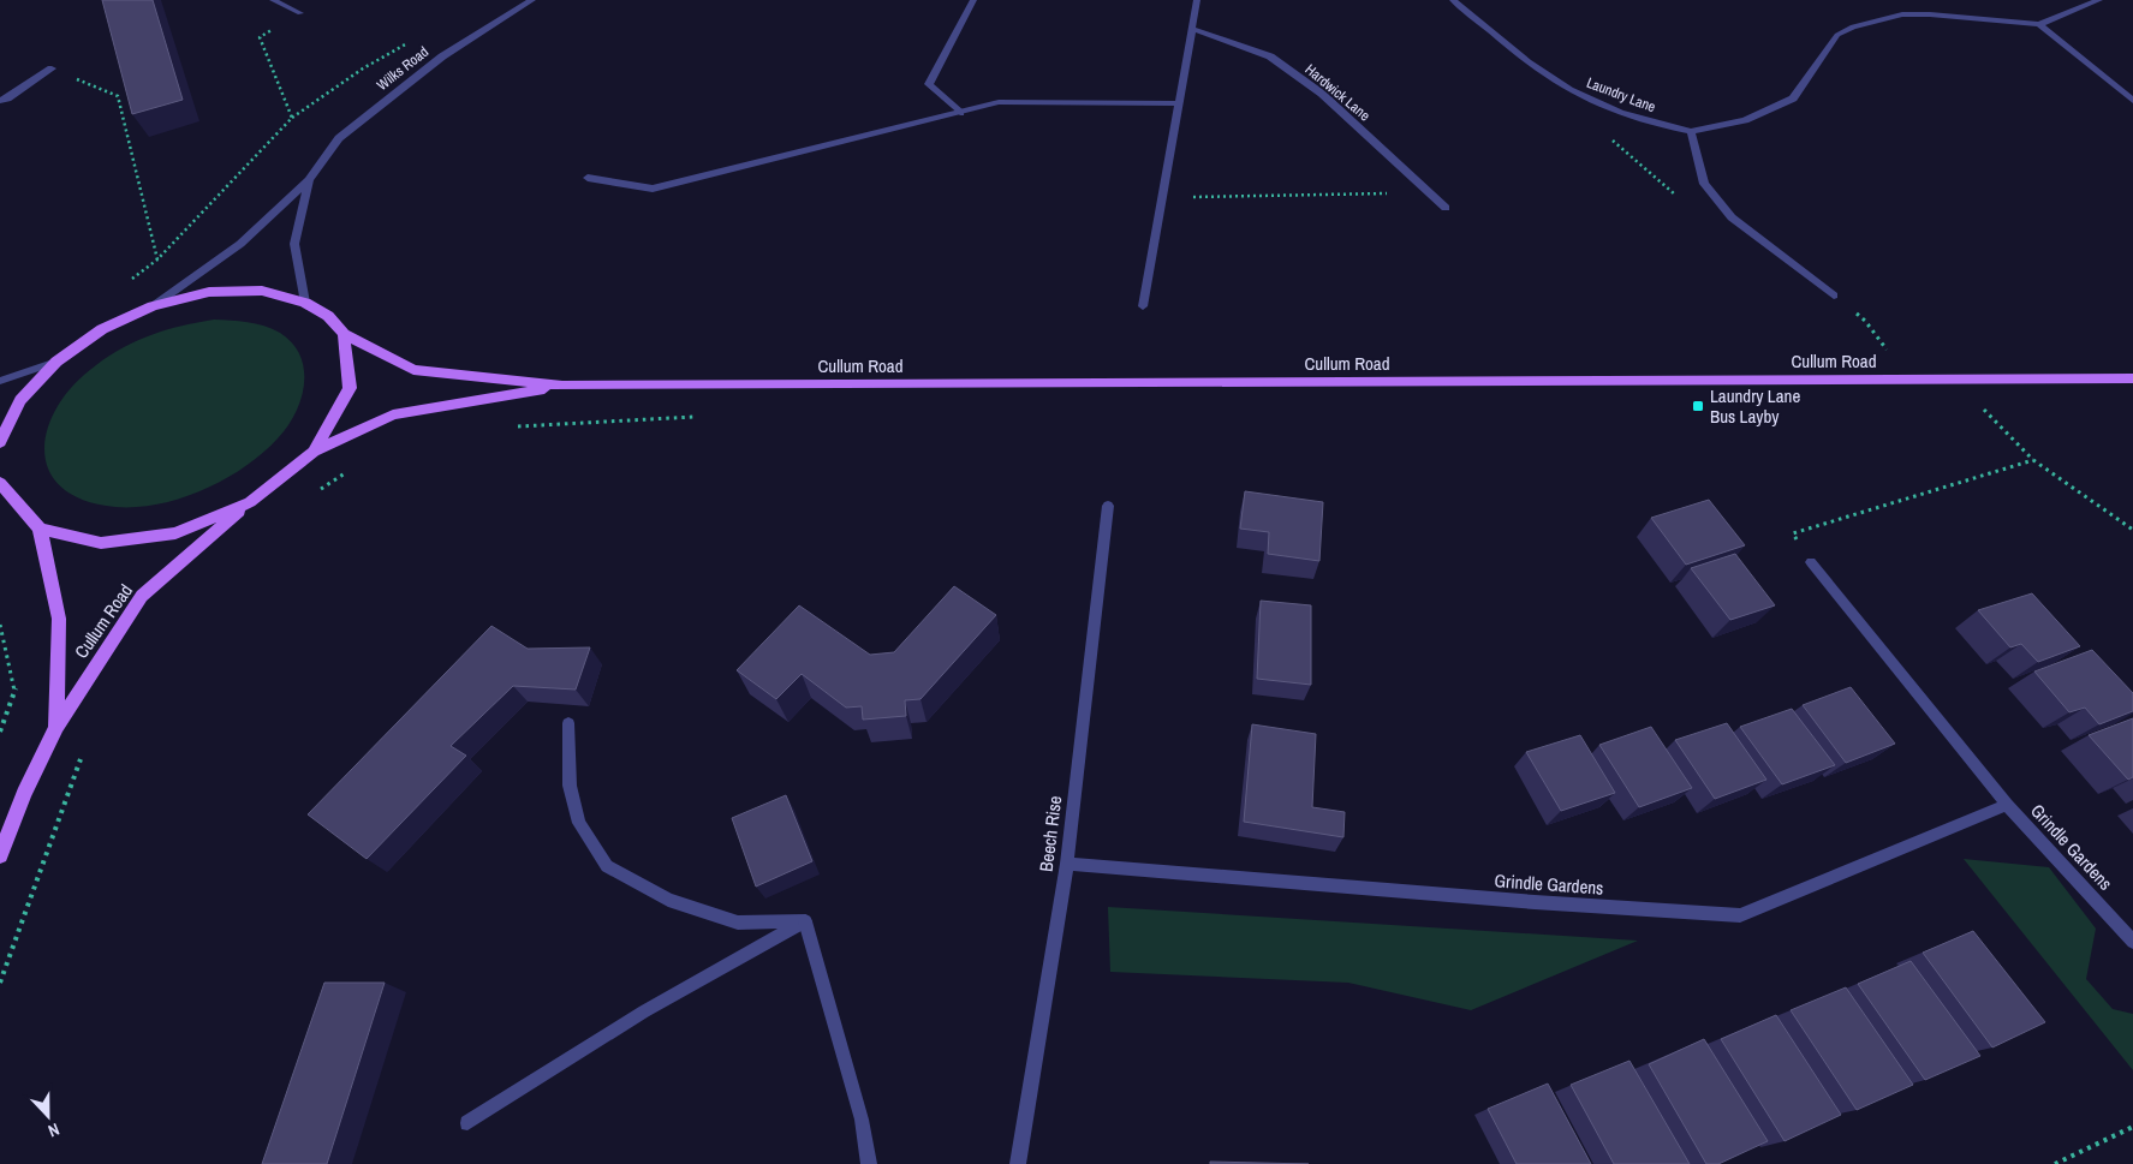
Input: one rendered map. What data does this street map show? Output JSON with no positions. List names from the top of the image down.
{
  "streets": {
    "main road": ["Cullum Road"],
    "street": [
      "Wilks Road",
      "Hardwick Lane",
      "Laundry Lane",
      "Beech Rise",
      "Grindle Gardens"
    ]
  },
  "crossings": [
    ["Wilks Road", "Cullum Road"],
    ["Beech Rise", "Grindle Gardens"]
  ],
  "places": {
    "transit": ["Laundry Lane Bus Layby"]
  },
  "north": "bottom"
}
